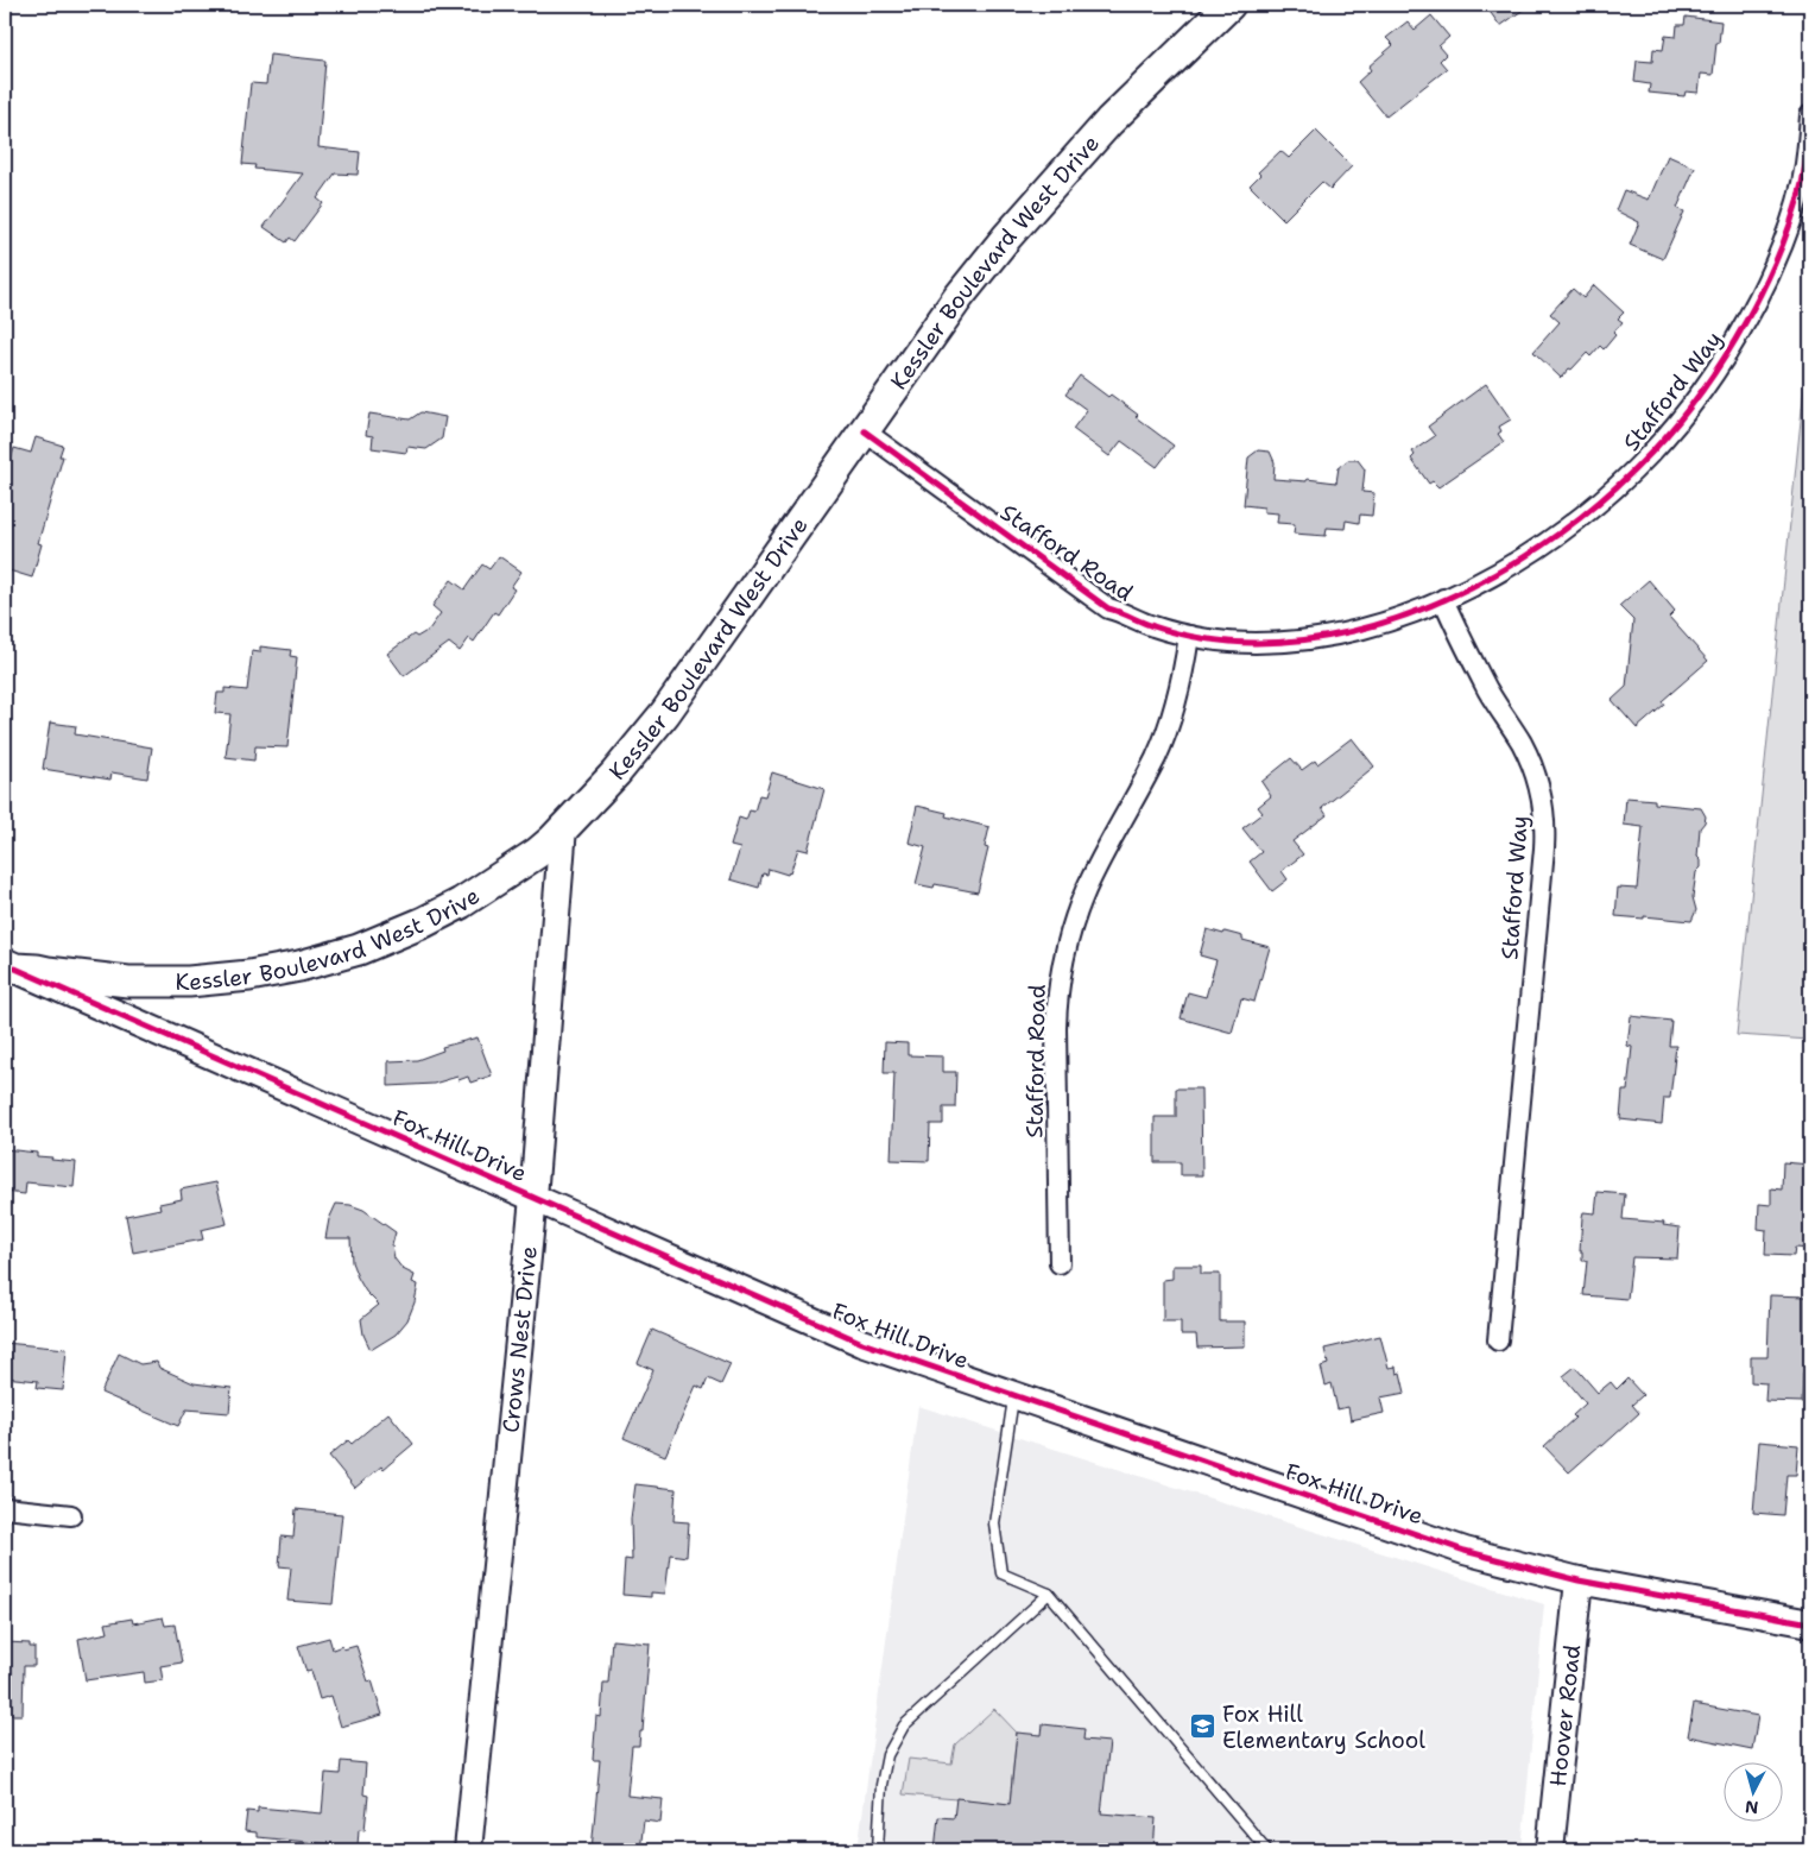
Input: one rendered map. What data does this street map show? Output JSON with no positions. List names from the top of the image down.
{
  "streets": {
    "main road": ["Kessler Boulevard West Drive"],
    "street": [
      "Stafford Way",
      "Stafford Road",
      "Fox Hill Drive",
      "Crows Nest Drive",
      "Hoover Road"
    ]
  },
  "crossings": [
    ["Kessler Boulevard West Drive", "Stafford Road"],
    ["Kessler Boulevard West Drive", "Fox Hill Drive"],
    ["Kessler Boulevard West Drive", "Crows Nest Drive"],
    ["Stafford Way", "Stafford Road"],
    ["Fox Hill Drive", "Crows Nest Drive"],
    ["Fox Hill Drive", "Hoover Road"]
  ],
  "places": {
    "school or university": ["Fox Hill Elementary School"]
  },
  "north": "bottom"
}
